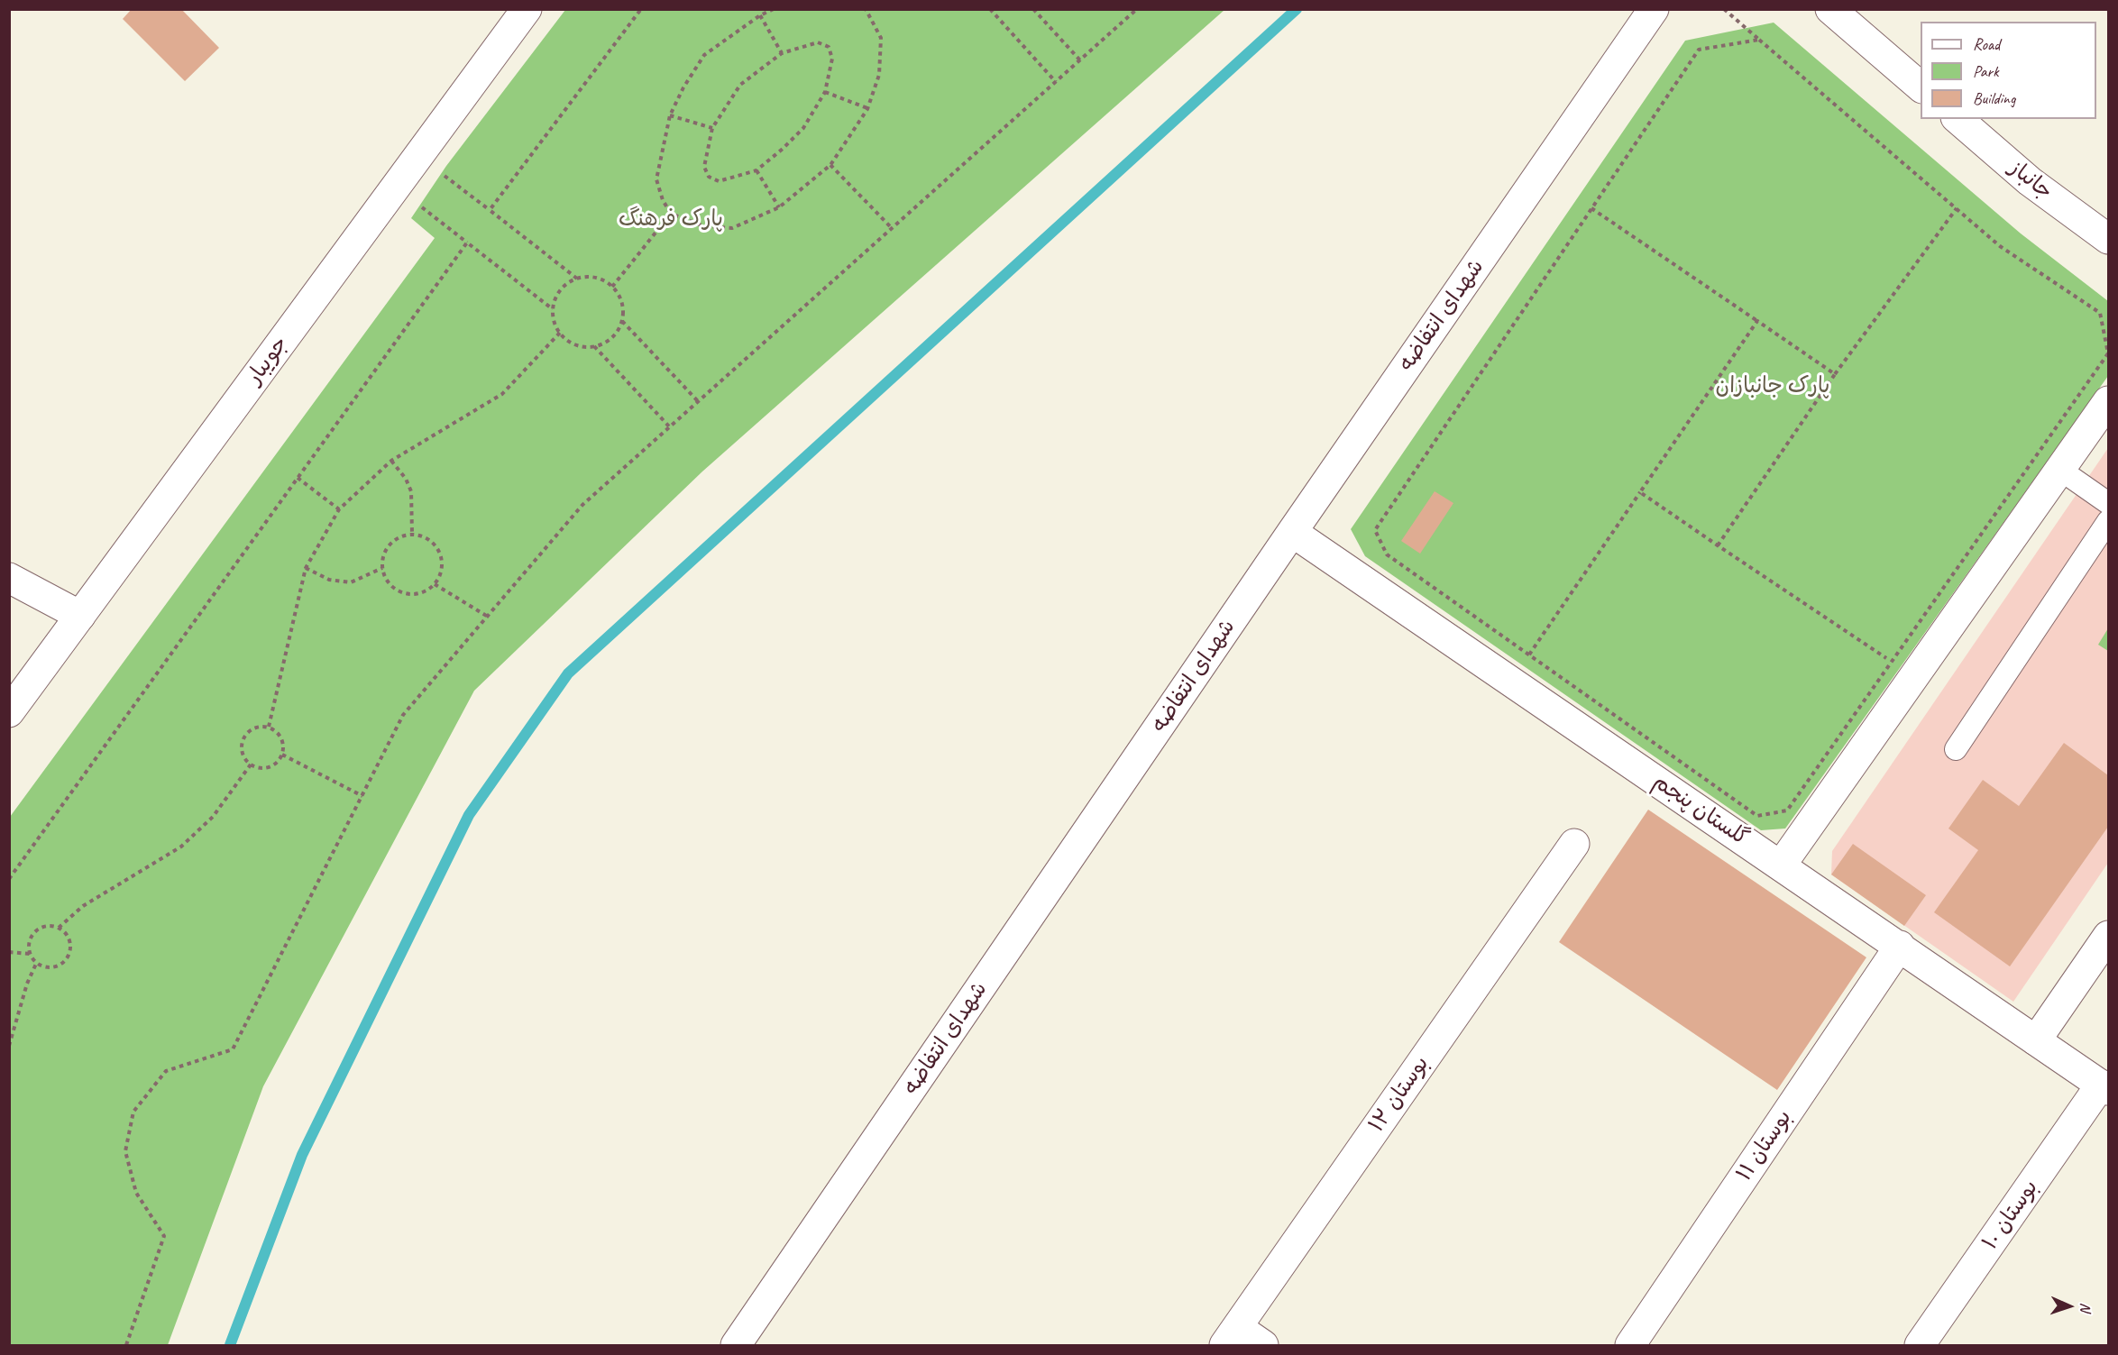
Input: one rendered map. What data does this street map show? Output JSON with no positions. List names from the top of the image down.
{
  "streets": {
    "street": [
      "جانباز",
      "شهدای انتفاضه",
      "جویبار",
      "گلستان پنجم",
      "بوستان ۱۲",
      "بوستان ۱۱",
      "بوستان ۱۰"
    ]
  },
  "crossings": [
    ["شهدای انتفاضه", "گلستان پنجم"],
    ["گلستان پنجم", "بوستان ۱۱"],
    ["گلستان پنجم", "بوستان ۱۰"]
  ],
  "parks": ["پارک فرهنگ", "پارک جانبازان"],
  "legend": ["Road", "Park", "Building"],
  "north": "right"
}
